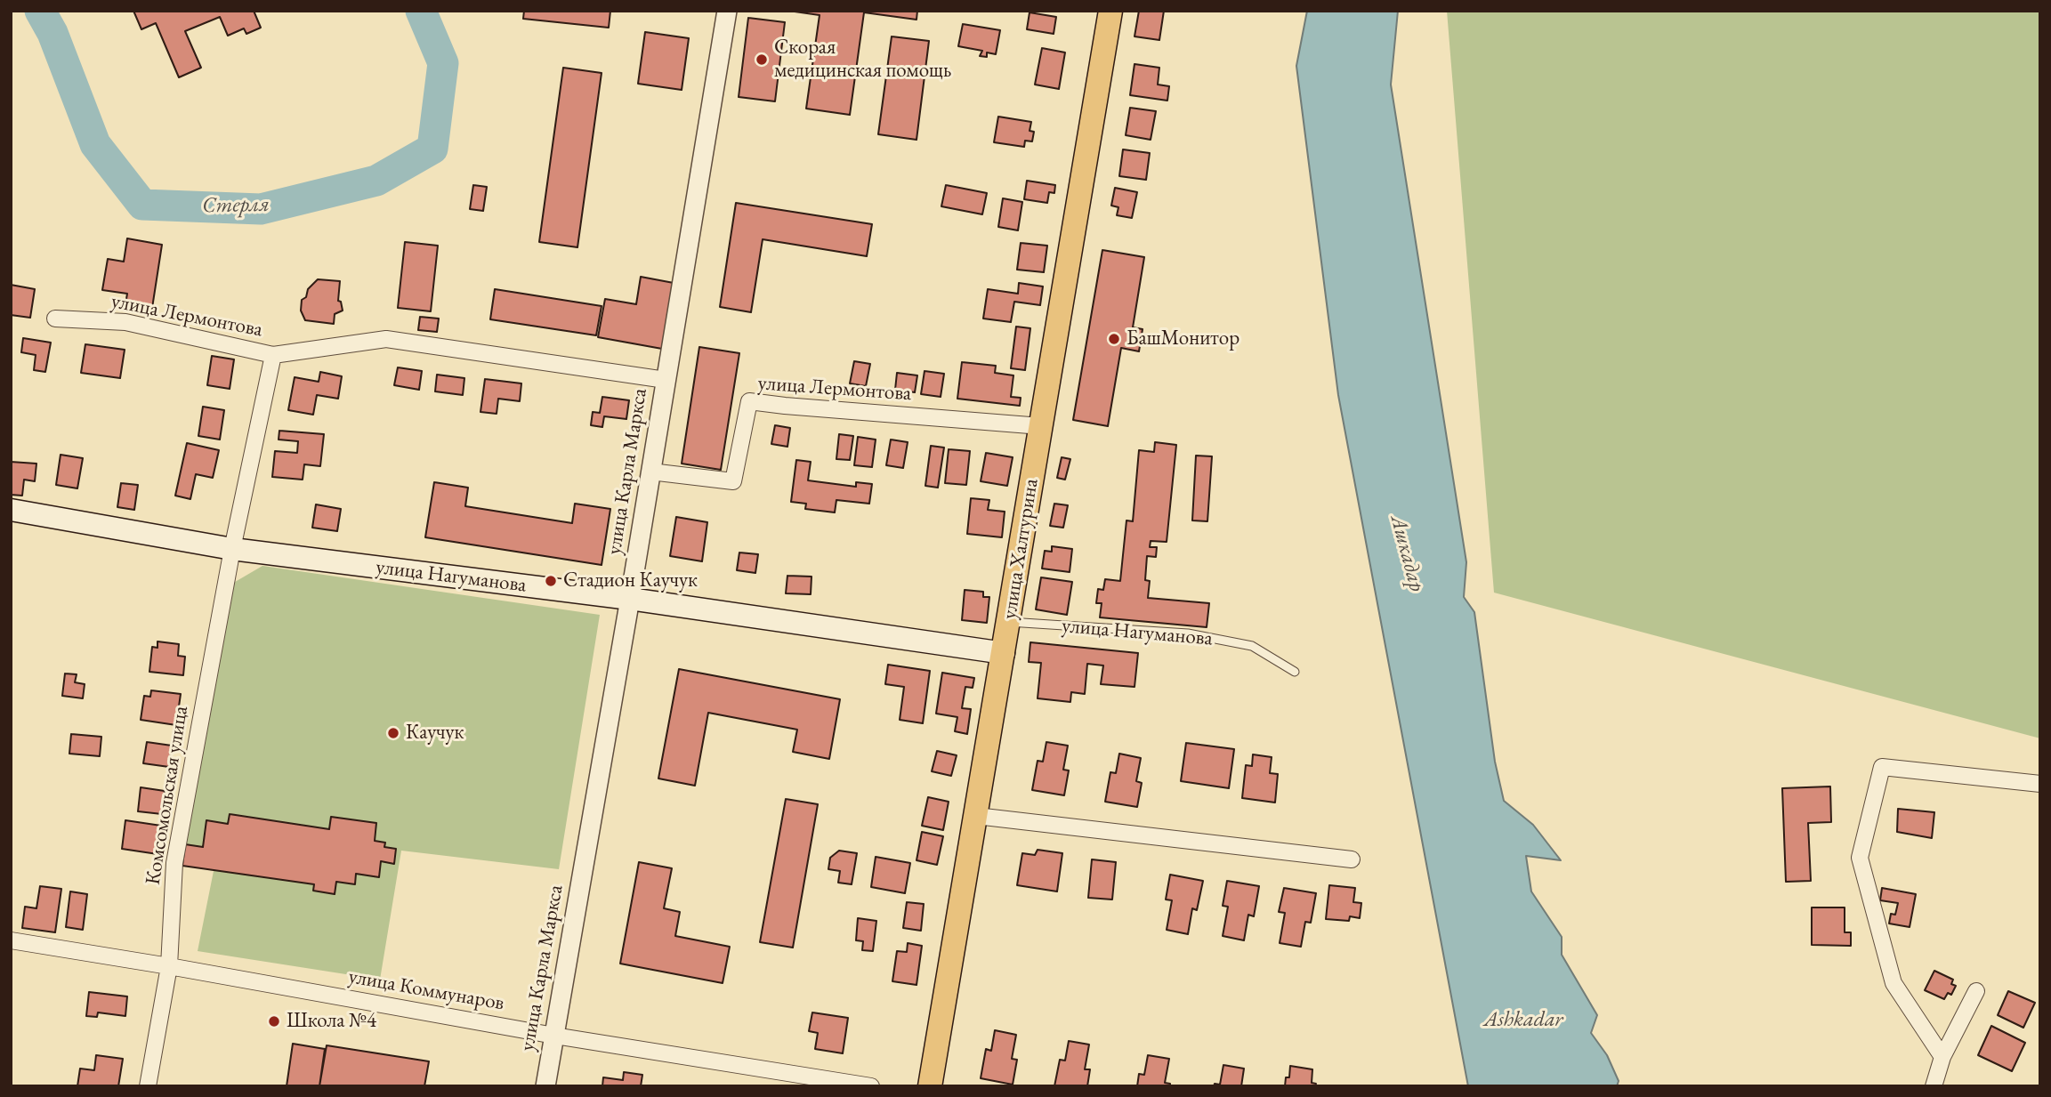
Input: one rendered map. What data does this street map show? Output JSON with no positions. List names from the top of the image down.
{
  "streets": {
    "main road": ["улица Халтурина", "улица Нагуманова"],
    "street": [
      "улица Лермонтова",
      "улица Карла Маркса",
      "Комсомольская улица",
      "улица Коммунаров"
    ]
  },
  "crossings": [
    ["улица Лермонтова", "улица Карла Маркса"],
    ["улица Лермонтова", "улица Халтурина"],
    ["улица Лермонтова", "улица Нагуманова"],
    ["улица Лермонтова", "Комсомольская улица"],
    ["улица Карла Маркса", "улица Нагуманова"],
    ["улица Карла Маркса", "улица Коммунаров"],
    ["улица Халтурина", "улица Нагуманова"],
    ["улица Нагуманова", "Комсомольская улица"],
    ["Комсомольская улица", "улица Коммунаров"]
  ],
  "water": ["Стерля", "Ашкадар", "Ashkadar"],
  "places": [
    "Скорая медицинская помощь",
    "БашМонитор",
    "Стадион Каучук",
    "Каучук",
    "Школа №4"
  ]
}
